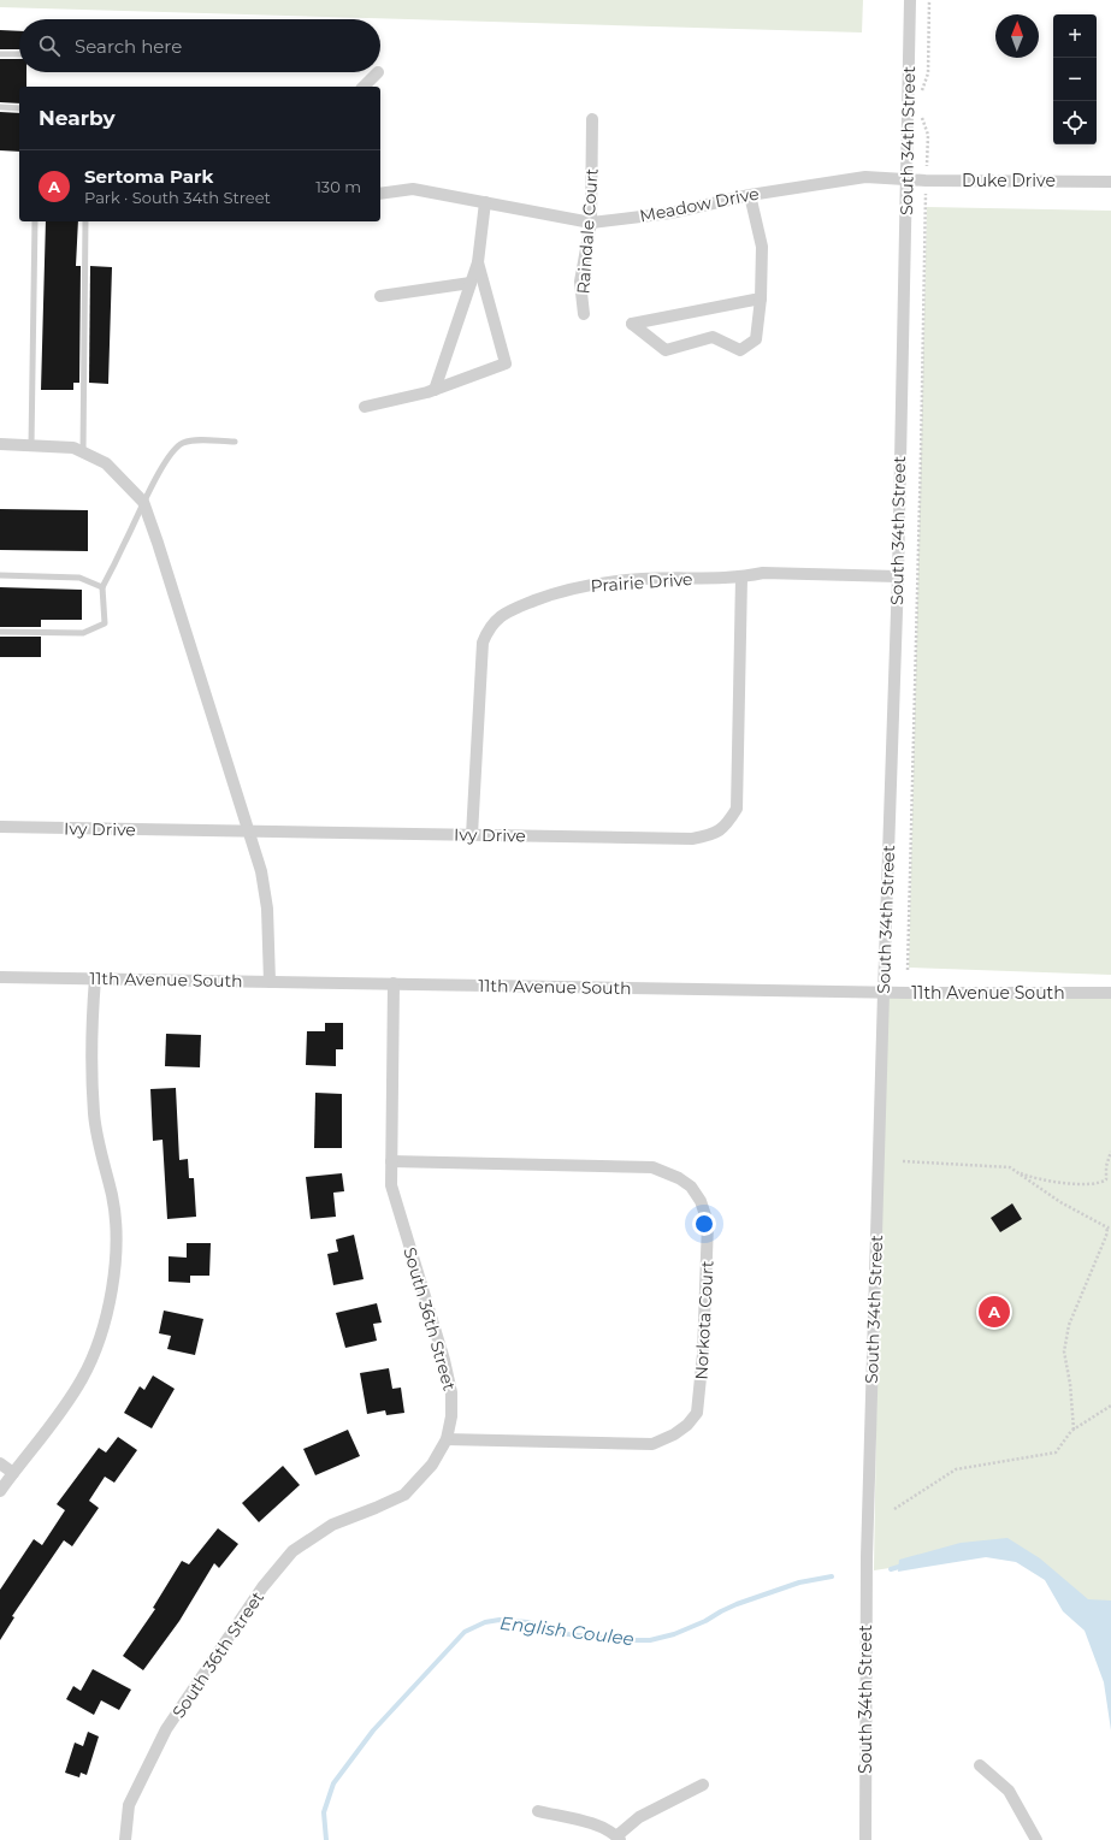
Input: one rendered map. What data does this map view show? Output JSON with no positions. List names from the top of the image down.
{
  "streets": {
    "street": [
      "South 34th Street",
      "Duke Drive",
      "Meadow Drive",
      "Raindale Court",
      "Prairie Drive",
      "Ivy Drive",
      "11th Avenue South",
      "South 36th Street",
      "Norkota Court"
    ]
  },
  "crossings": [
    ["South 34th Street", "Duke Drive"],
    ["South 34th Street", "Meadow Drive"],
    ["South 34th Street", "Prairie Drive"],
    ["South 34th Street", "11th Avenue South"],
    ["Duke Drive", "Meadow Drive"],
    ["Meadow Drive", "Raindale Court"],
    ["Prairie Drive", "Ivy Drive"],
    ["11th Avenue South", "South 36th Street"],
    ["South 36th Street", "Norkota Court"]
  ],
  "water": ["English Coulee"],
  "north": "top",
  "page": {
    "map_buttons": ["+", "−"],
    "search": "Search here",
    "heading": "Nearby",
    "list": [
      {
        "mark": "A",
        "name": "Sertoma Park",
        "note": "Park · South 34th Street",
        "value": "130 m"
      }
    ],
    "pins": "A"
  }
}
